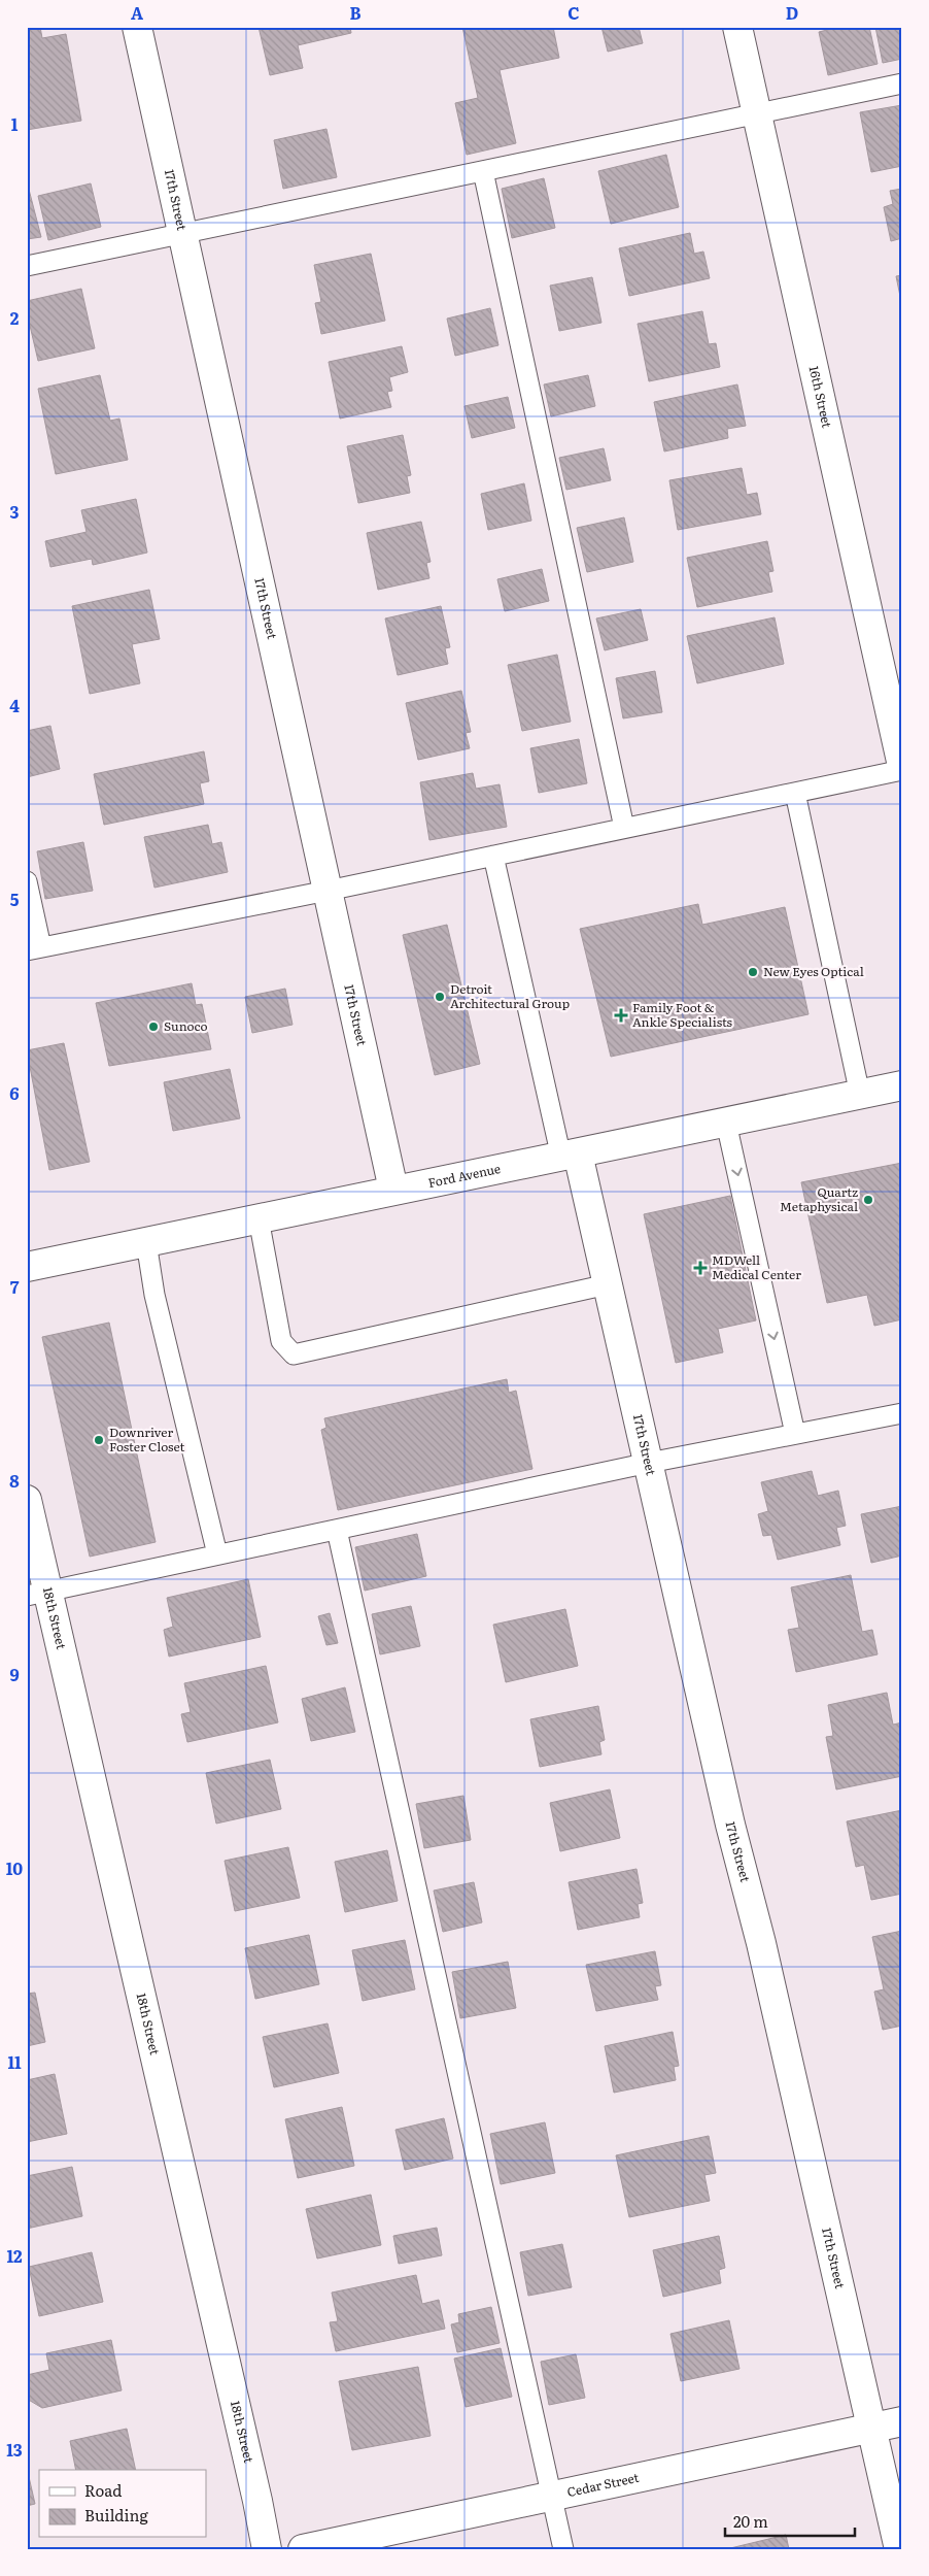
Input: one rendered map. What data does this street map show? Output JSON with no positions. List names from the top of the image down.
{
  "streets": {
    "street": [
      "17th Street",
      "16th Street",
      "Ford Avenue",
      "18th Street",
      "Cedar Street"
    ]
  },
  "crossings": [
    ["17th Street", "Ford Avenue"],
    ["17th Street", "Cedar Street"]
  ],
  "places": {
    "other": [
      "New Eyes Optical",
      "Detroit Architectural Group",
      "Sunoco",
      "Quartz Metaphysical",
      "Downriver Foster Closet"
    ],
    "health": ["Family Foot & Ankle Specialists", "MDWell Medical Center"]
  },
  "legend": ["Road", "Building"],
  "scale_bar": "20 m",
  "grid": {
    "columns": [
      "A",
      "B",
      "C",
      "D"
    ],
    "rows": [
      "1",
      "2",
      "3",
      "4",
      "5",
      "6",
      "7",
      "8",
      "9",
      "10",
      "11",
      "12",
      "13"
    ]
  }
}
